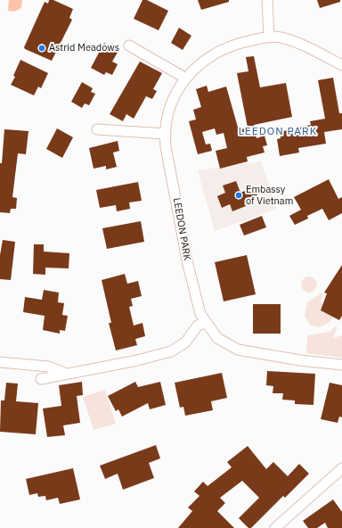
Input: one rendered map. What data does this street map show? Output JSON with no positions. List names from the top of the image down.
{
  "streets": {
    "street": ["LEEDON PARK"]
  },
  "districts": ["LEEDON PARK"],
  "places": ["Astrid Meadows", "Embassy of Vietnam"]
}
